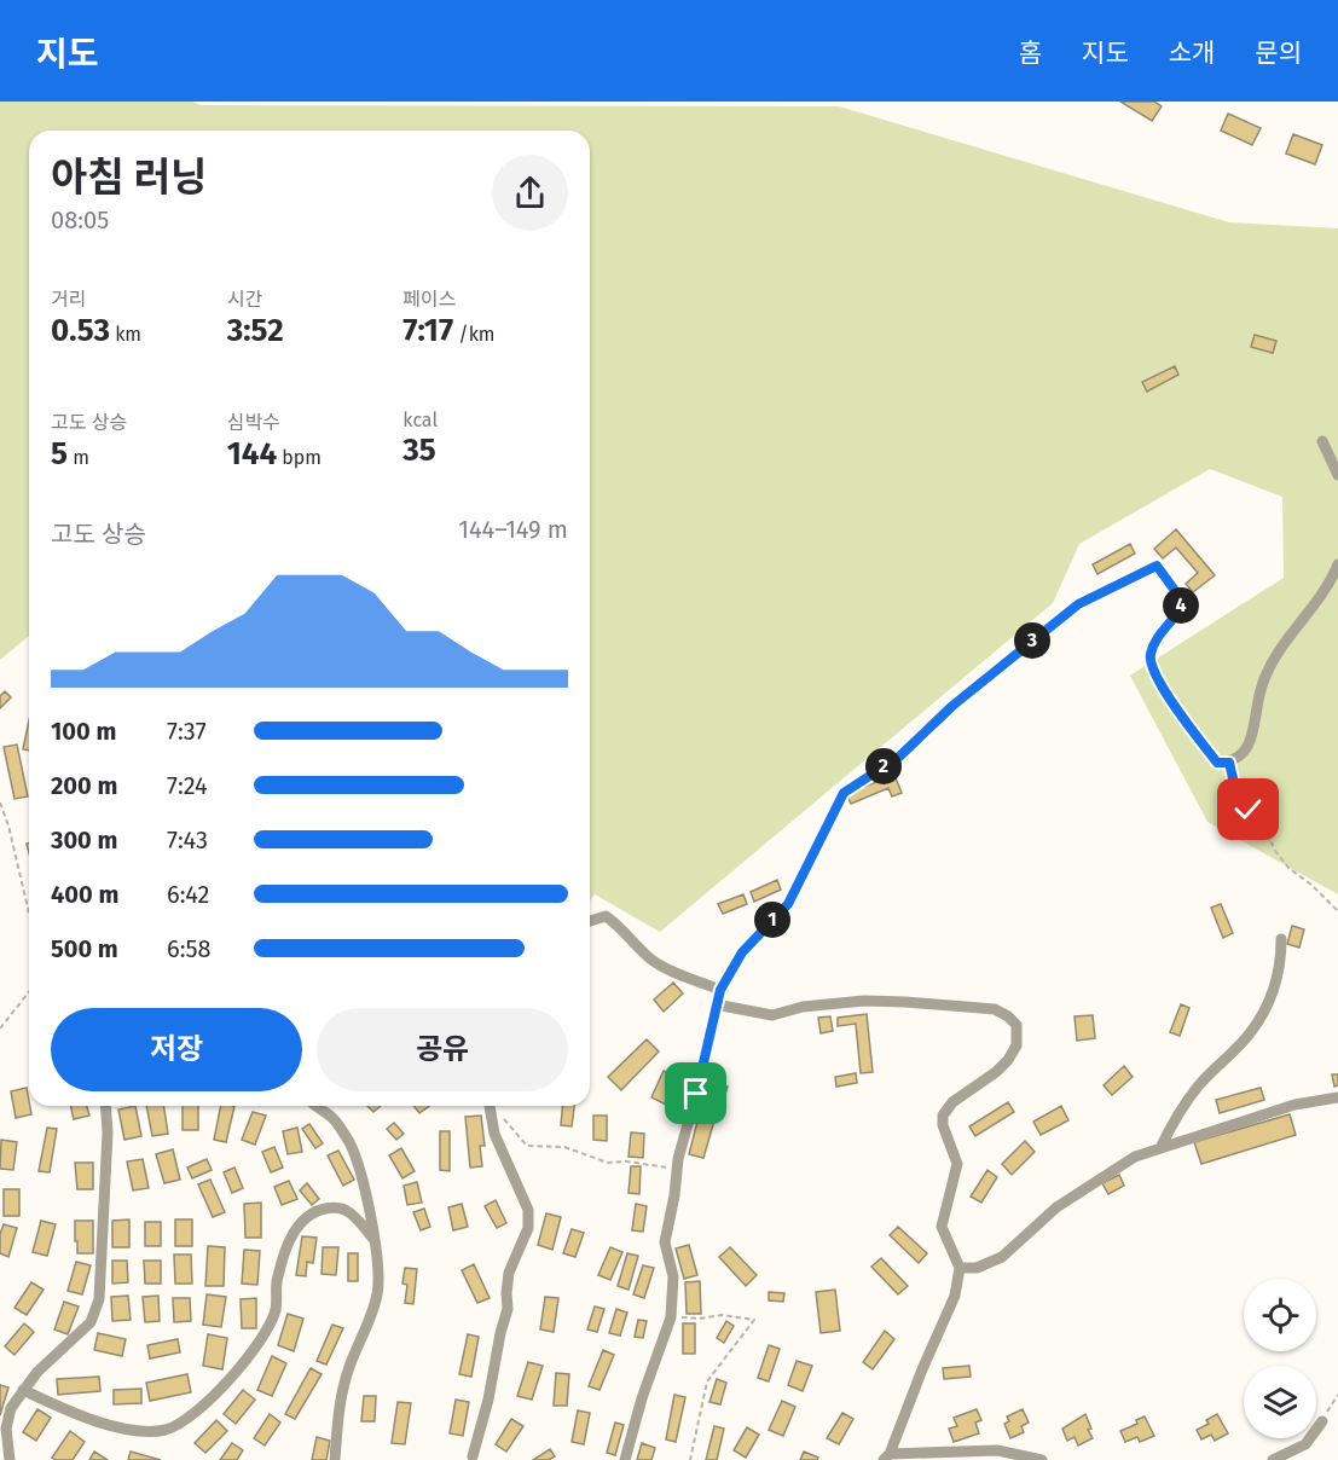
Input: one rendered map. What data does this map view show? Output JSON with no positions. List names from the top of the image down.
{
  "page": {
    "header": "지도",
    "nav": [
      "홈",
      "지도",
      "소개",
      "문의"
    ],
    "heading": ["아침 러닝", "08:05"],
    "stats": [
      ["거리", "0.53 km"],
      ["시간", "3:52"],
      ["페이스", "7:17 /km"],
      ["고도 상승", "5 m"],
      ["심박수", "144 bpm"],
      ["kcal", "35"]
    ],
    "chart": ["고도 상승", "144–149 m"],
    "pins": [
      "4",
      "3",
      "2",
      "1"
    ],
    "list": [
      {
        "name": "100 m",
        "note": "7:37"
      },
      {
        "name": "200 m",
        "note": "7:24"
      },
      {
        "name": "300 m",
        "note": "7:43"
      },
      {
        "name": "400 m",
        "note": "6:42"
      },
      {
        "name": "500 m",
        "note": "6:58"
      }
    ],
    "buttons": ["저장", "공유"]
  }
}
